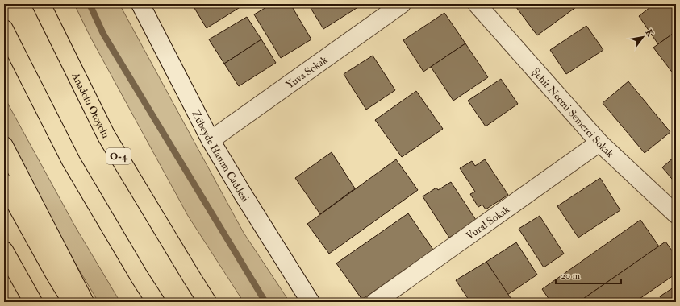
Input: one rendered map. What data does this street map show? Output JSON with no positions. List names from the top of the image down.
{
  "streets": {
    "main road": ["Anadolu Otoyolu", "O-4"],
    "street": [
      "Yuva Sokak",
      "Şehit Necmi Semerci Sokak",
      "Zübeyde Hanım Caddesi",
      "Vural Sokak"
    ]
  },
  "crossings": [
    ["Yuva Sokak", "Zübeyde Hanım Caddesi"],
    ["Şehit Necmi Semerci Sokak", "Vural Sokak"]
  ],
  "scale_bar": "20 m",
  "north": "top right"
}
